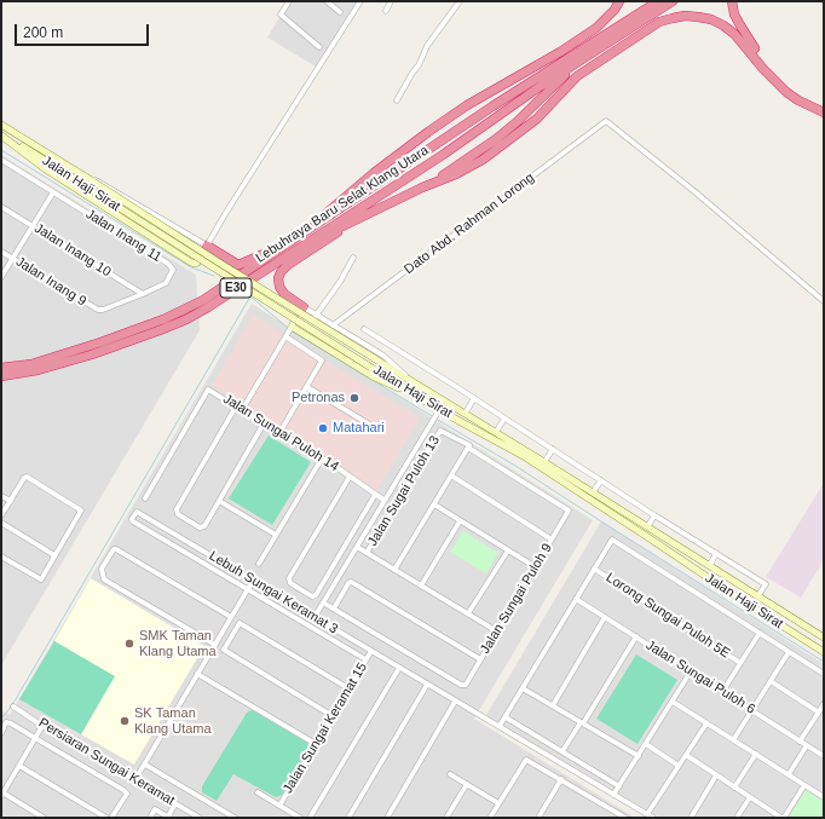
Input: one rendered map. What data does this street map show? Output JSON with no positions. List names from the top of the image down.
{
  "streets": {
    "highway": ["Lebuhraya Baru Selat Klang Utara", "E30"],
    "main road": ["Jalan Haji Sirat"],
    "street": [
      "Dato Abd. Rahman Lorong",
      "Jalan Inang 11",
      "Jalan Inang 10",
      "Jalan Inang 9",
      "Jalan Sungai Puloh 14",
      "Jalan Sugai Puloh 13",
      "Lebuh Sungai Keramat 3",
      "Jalan Sungai Puloh 9",
      "Lorong Sungai Puloh 5E",
      "Jalan Sungai Puloh 6",
      "Jalan Sungai Keramat 15",
      "Persiaran Sungai Keramat"
    ]
  },
  "crossings": [
    ["Jalan Inang 11", "Jalan Inang 10"],
    ["Jalan Inang 11", "Jalan Inang 9"],
    ["Lebuh Sungai Keramat 3", "Jalan Sungai Puloh 9"],
    ["Lebuh Sungai Keramat 3", "Jalan Sungai Keramat 15"]
  ],
  "places": [
    "Petronas",
    "Matahari",
    "SMK Taman Klang Utama",
    "SK Taman Klang Utama"
  ],
  "scale_bar": "200 m"
}
